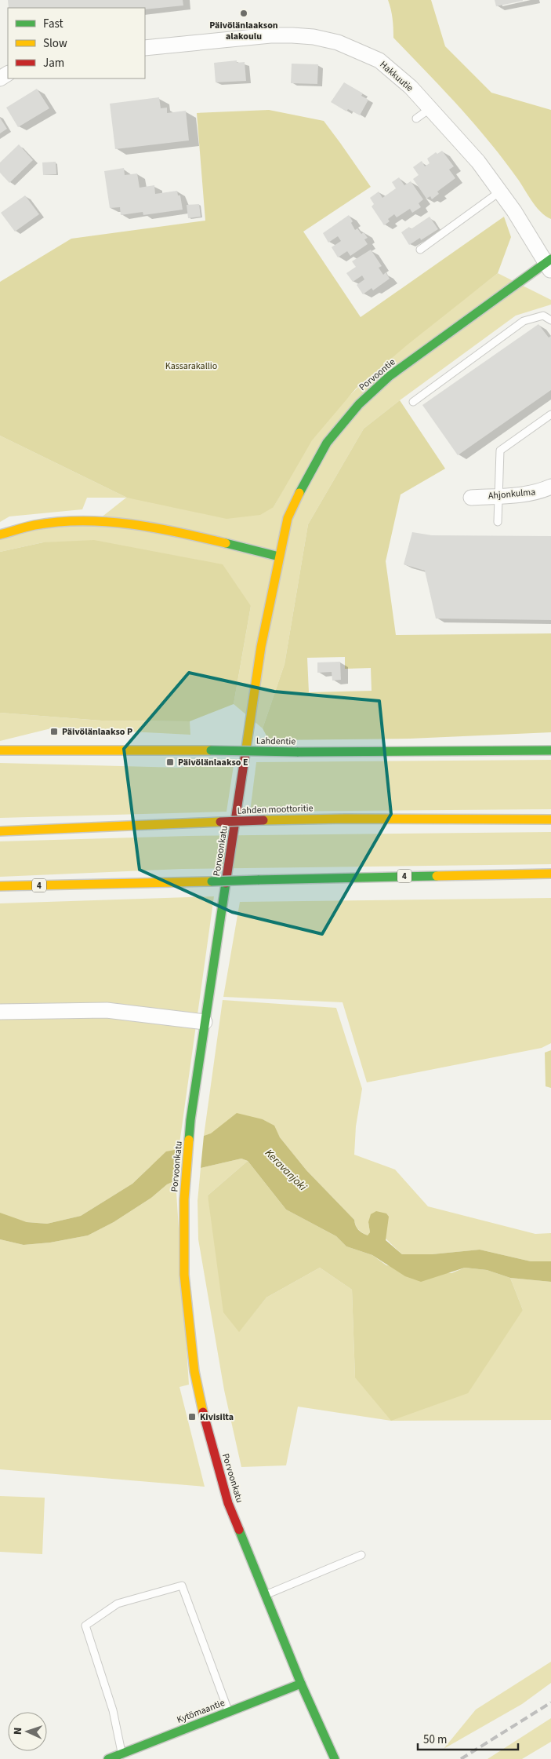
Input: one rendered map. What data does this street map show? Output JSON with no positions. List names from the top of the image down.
{
  "streets": {
    "main road": [
      "Porvoontie",
      "Lahdentie",
      "Lahden moottoritie",
      "Porvoonkatu",
      "4",
      "Kytömaantie"
    ],
    "street": ["Hakkuutie", "Ahjonkulma"]
  },
  "crossings": [
    ["Hakkuutie", "Porvoontie"],
    ["Porvoontie", "Porvoonkatu"],
    ["Porvoonkatu", "Kytömaantie"]
  ],
  "water": ["Keravanjoki"],
  "parks": ["Kassarakallio"],
  "places": {
    "other": ["Päivölänlaakson alakoulu"],
    "transit": ["Päivölänlaakso P", "Päivölänlaakso E", "Kivisilta"]
  },
  "legend": ["Fast", "Slow", "Jam"],
  "scale_bar": "50 m",
  "north": "left"
}
